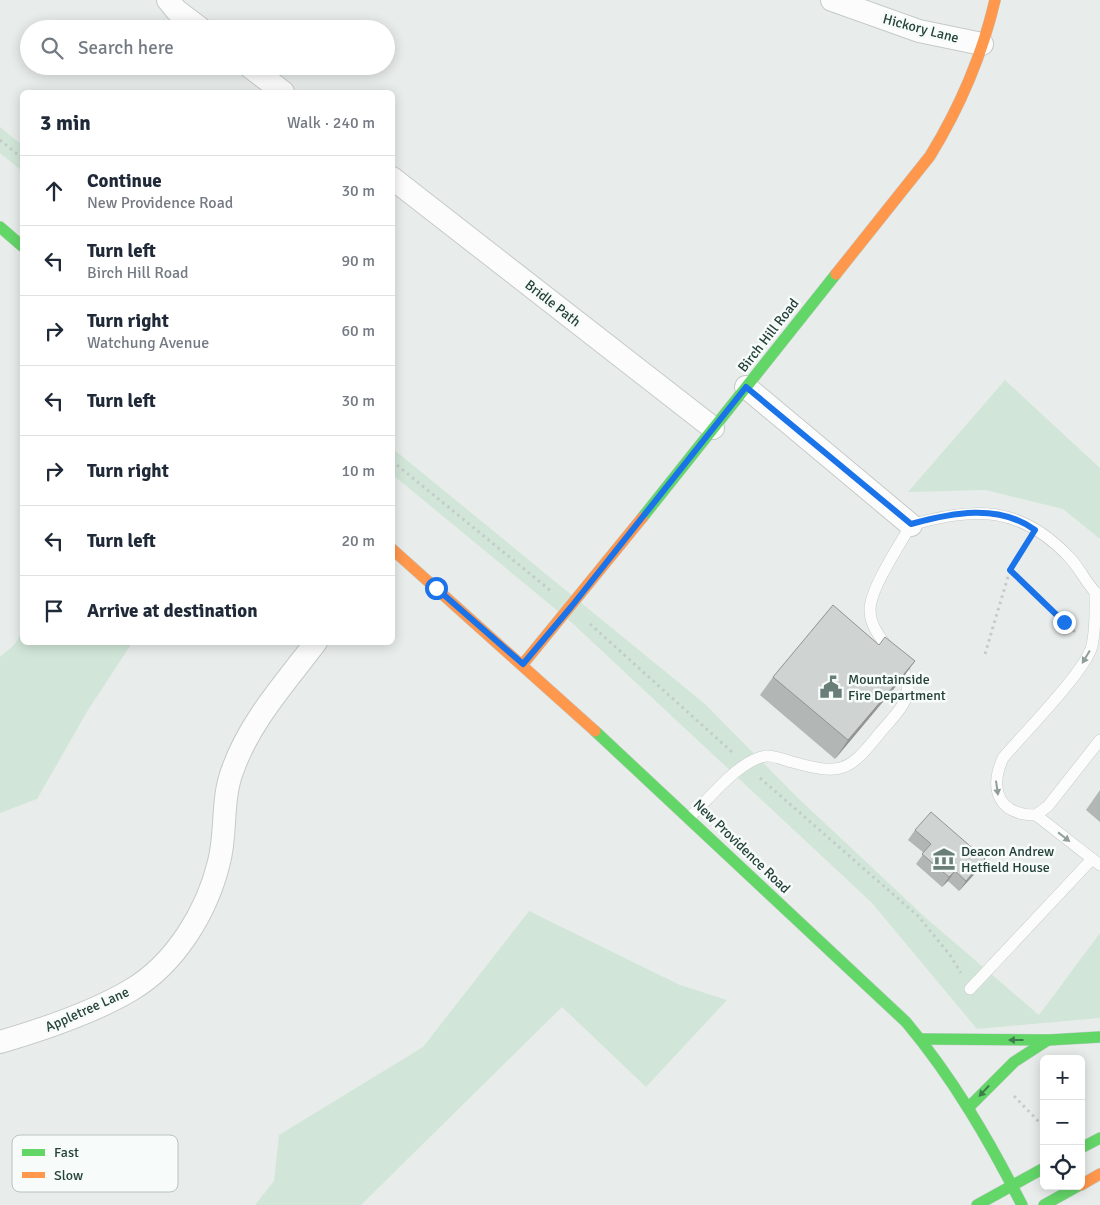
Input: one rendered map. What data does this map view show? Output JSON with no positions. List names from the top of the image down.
{
  "streets": {
    "main road": ["Birch Hill Road", "New Providence Road"],
    "street": ["Hickory Lane", "Bridle Path", "Appletree Lane"]
  },
  "crossings": [
    ["Hickory Lane", "Birch Hill Road"],
    ["Bridle Path", "Birch Hill Road"],
    ["Birch Hill Road", "New Providence Road"]
  ],
  "places": {
    "public building": ["Mountainside Fire Department"],
    "museum": ["Deacon Andrew Hetfield House"]
  },
  "legend": ["Fast", "Slow"],
  "page": {
    "search": "Search here",
    "heading": ["3 min", "Walk · 240 m"],
    "list": [
      ["Continue", "New Providence Road", "30 m"],
      ["Turn left", "Birch Hill Road", "90 m"],
      ["Turn right", "Watchung Avenue", "60 m"],
      ["Turn left", "30 m"],
      ["Turn right", "10 m"],
      ["Turn left", "20 m"],
      "Arrive at destination"
    ],
    "map_buttons": ["+", "−"]
  }
}
